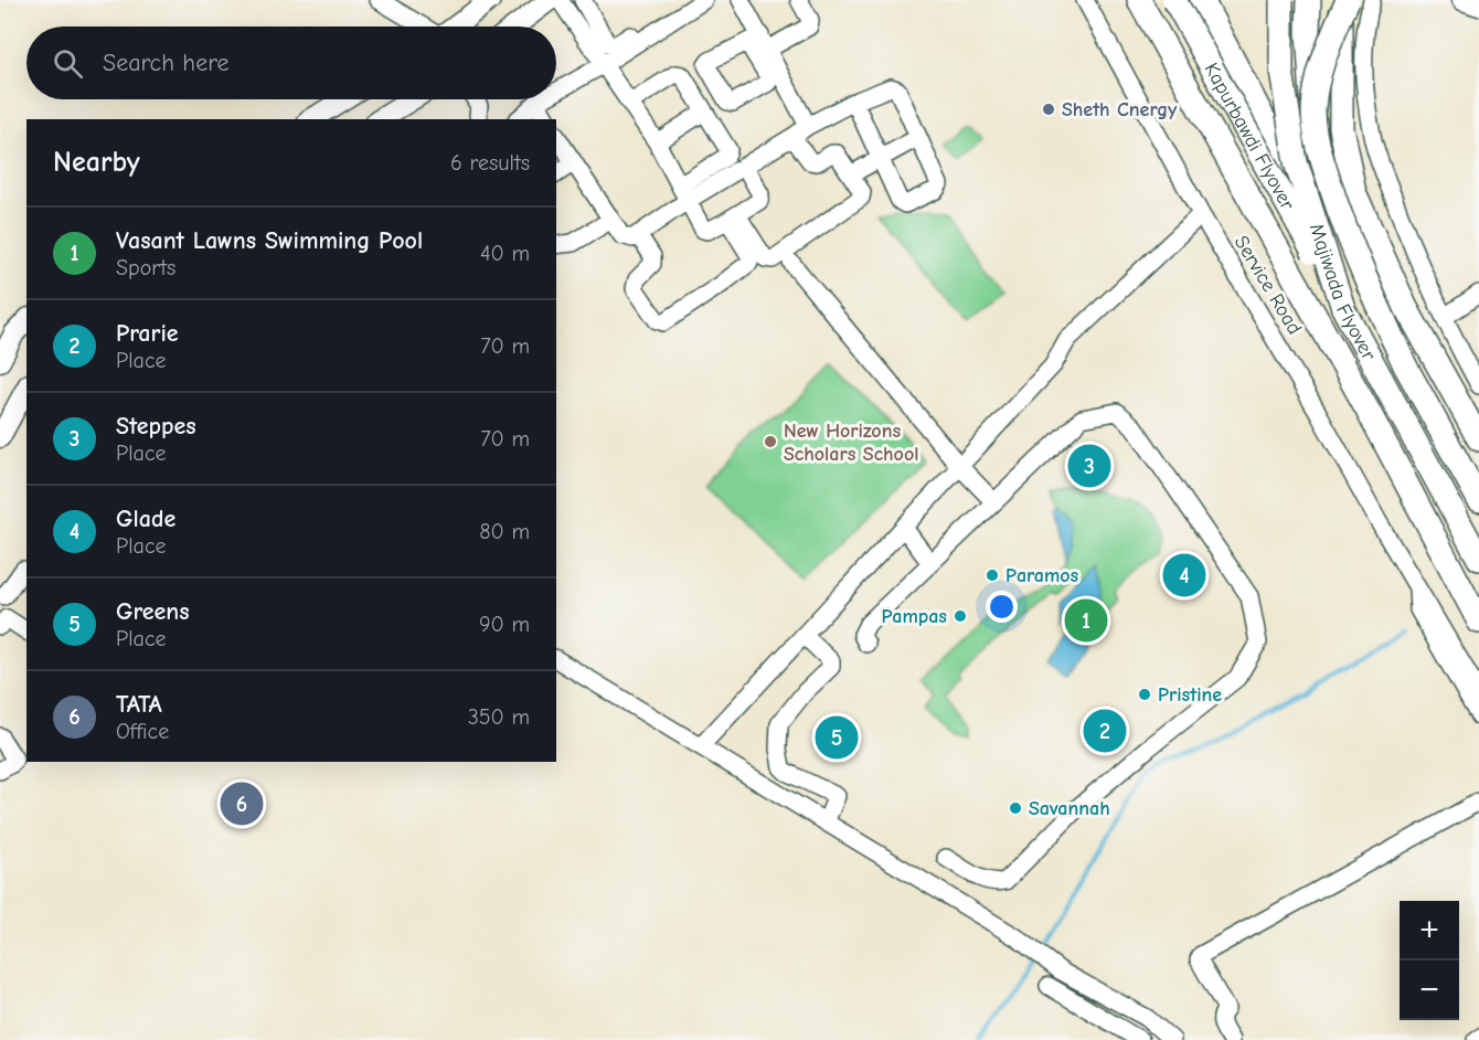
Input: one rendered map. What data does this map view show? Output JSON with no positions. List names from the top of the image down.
{
  "streets": {
    "highway": ["Kapurbawdi Flyover", "Majiwada Flyover"],
    "street": ["Service Road"]
  },
  "crossings": [
    ["Kapurbawdi Flyover", "Majiwada Flyover"]
  ],
  "places": [
    "Sheth Cnergy",
    "New Horizons Scholars School",
    "Paramos",
    "Pampas",
    "Pristine",
    "Savannah"
  ],
  "page": {
    "search": "Search here",
    "heading": ["Nearby", "6 results"],
    "list": [
      {
        "mark": "1",
        "name": "Vasant Lawns Swimming Pool",
        "note": "Sports",
        "value": "40 m"
      },
      {
        "mark": "2",
        "name": "Prarie",
        "note": "Place",
        "value": "70 m"
      },
      {
        "mark": "3",
        "name": "Steppes",
        "note": "Place",
        "value": "70 m"
      },
      {
        "mark": "4",
        "name": "Glade",
        "note": "Place",
        "value": "80 m"
      },
      {
        "mark": "5",
        "name": "Greens",
        "note": "Place",
        "value": "90 m"
      },
      {
        "mark": "6",
        "name": "TATA",
        "note": "Office",
        "value": "350 m"
      }
    ],
    "pins": [
      "3",
      "4",
      "1",
      "2",
      "5",
      "6"
    ],
    "map_buttons": ["+", "−"]
  }
}
